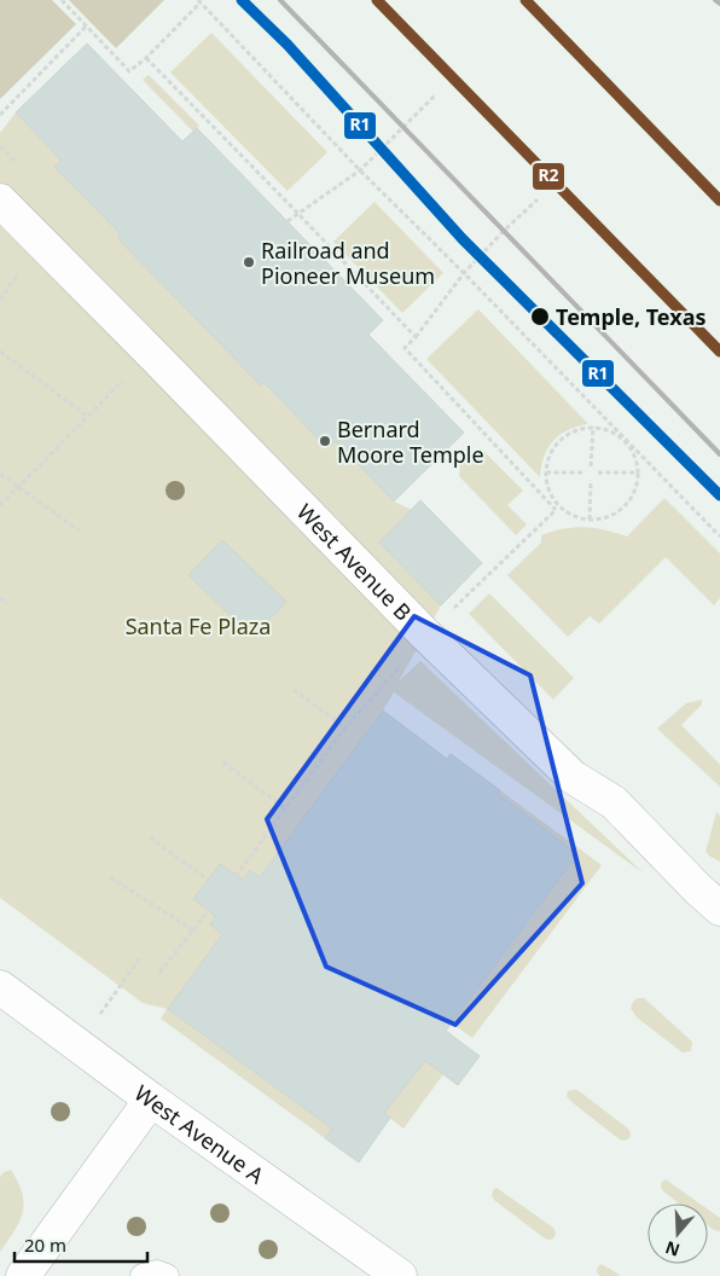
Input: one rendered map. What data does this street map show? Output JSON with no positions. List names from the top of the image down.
{
  "streets": {
    "street": ["West Avenue B", "West Avenue A"]
  },
  "parks": ["Santa Fe Plaza"],
  "places": ["Railroad and Pioneer Museum", "Temple, Texas", "Bernard Moore Temple"],
  "lines": ["transit line R1", "transit line R2"],
  "scale_bar": "20 m",
  "north": "bottom"
}
